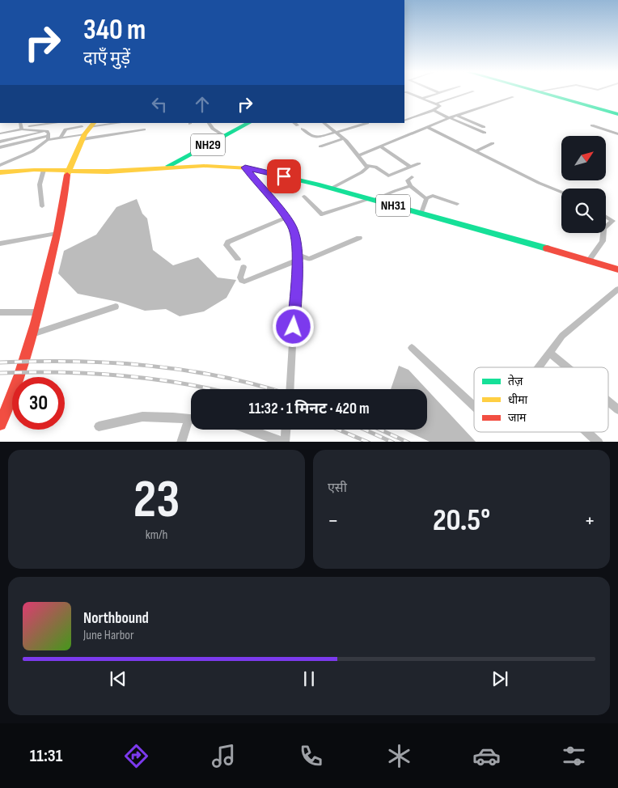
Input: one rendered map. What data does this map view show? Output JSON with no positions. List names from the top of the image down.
{
  "streets": {
    "main road": ["NH29", "NH31"]
  },
  "crossings": [
    ["NH29", "NH31"]
  ],
  "legend": ["तेज़", "धीमा", "जाम"],
  "north": "top right",
  "page": {
    "turn": ["340 m", "दाएँ मुड़ें"],
    "limit": "30",
    "trip": "11:32 · 1 मिनट · 420 m",
    "tile": [
      ["23", "km/h"],
      "एसी"
    ],
    "heat": ["−", "20.5°", "+"],
    "song": ["Northbound", "June Harbor"],
    "tabs": "11:31"
  }
}
